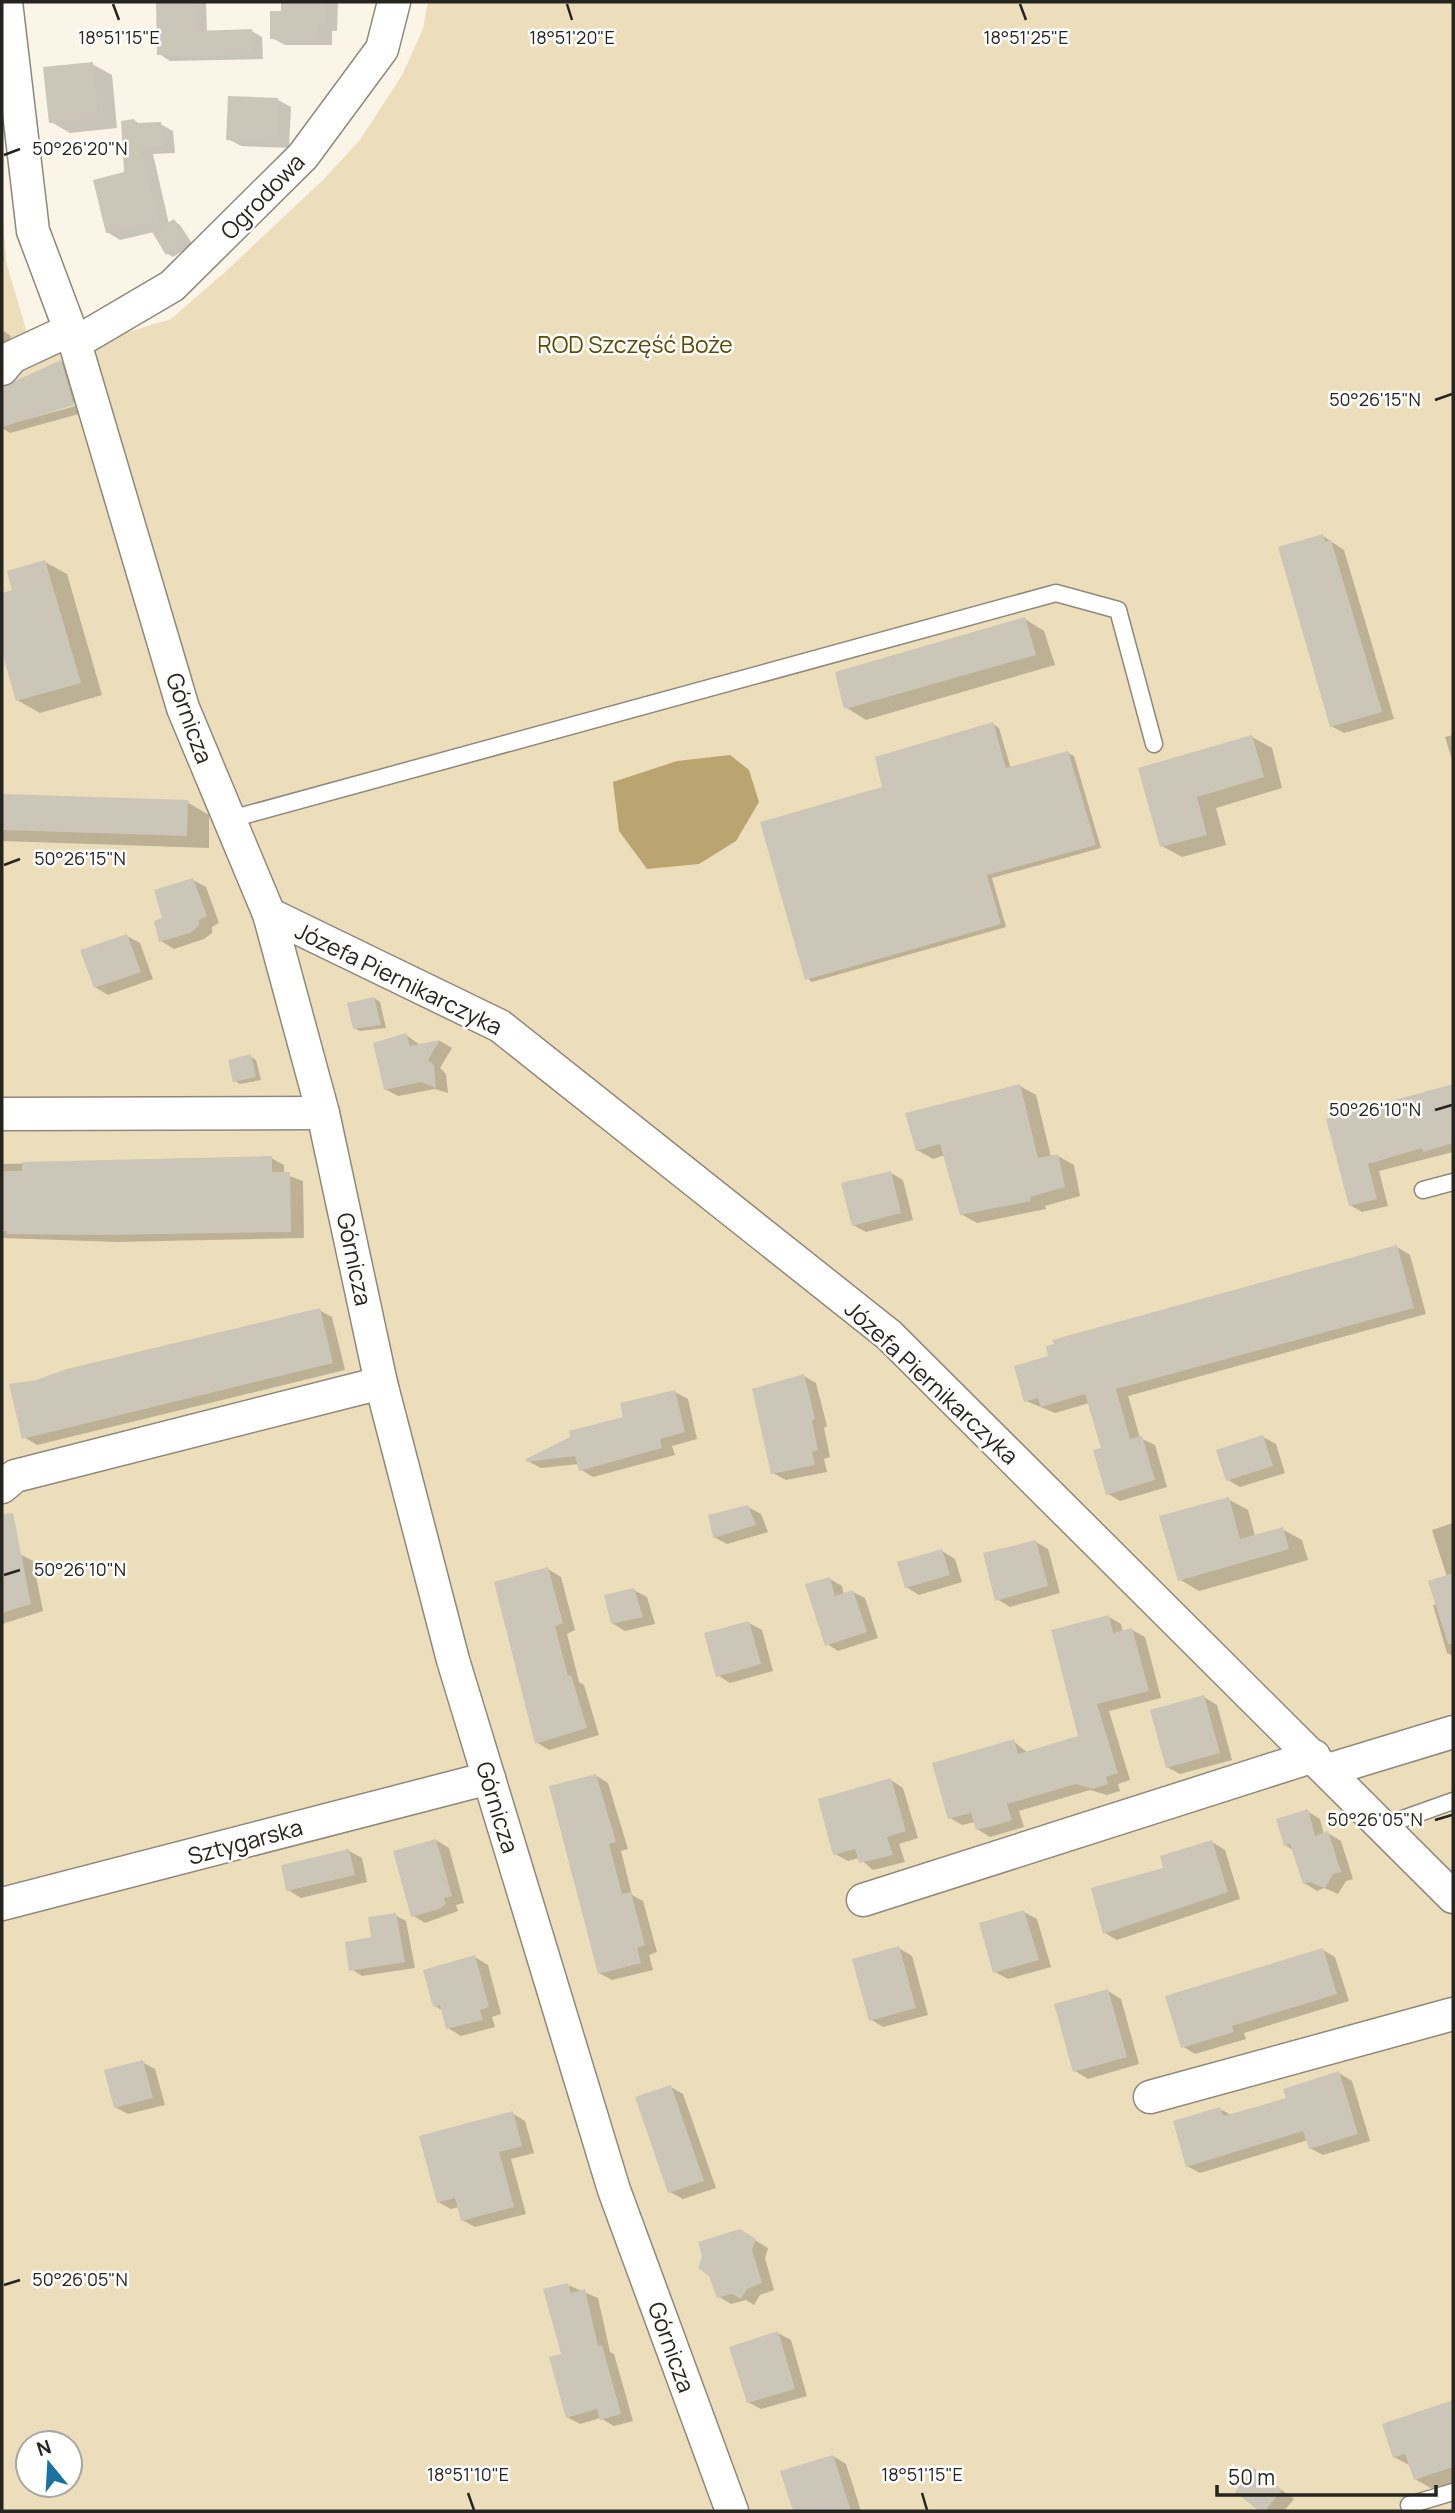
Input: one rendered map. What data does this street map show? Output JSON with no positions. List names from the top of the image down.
{
  "streets": {
    "street": [
      "Ogrodowa",
      "Górnicza",
      "Józefa Piernikarczyka",
      "Sztygarska"
    ]
  },
  "crossings": [
    ["Ogrodowa", "Górnicza"],
    ["Górnicza", "Józefa Piernikarczyka"],
    ["Górnicza", "Sztygarska"]
  ],
  "parks": ["ROD Szczęść Boże"],
  "scale_bar": "50 m",
  "north": "top",
  "coordinates": [
    "18°51'15\"E",
    "18°51'20\"E",
    "18°51'25\"E",
    "50°26'20\"N",
    "50°26'15\"N",
    "50°26'10\"N",
    "50°26'05\"N",
    "18°51'10\"E"
  ]
}
